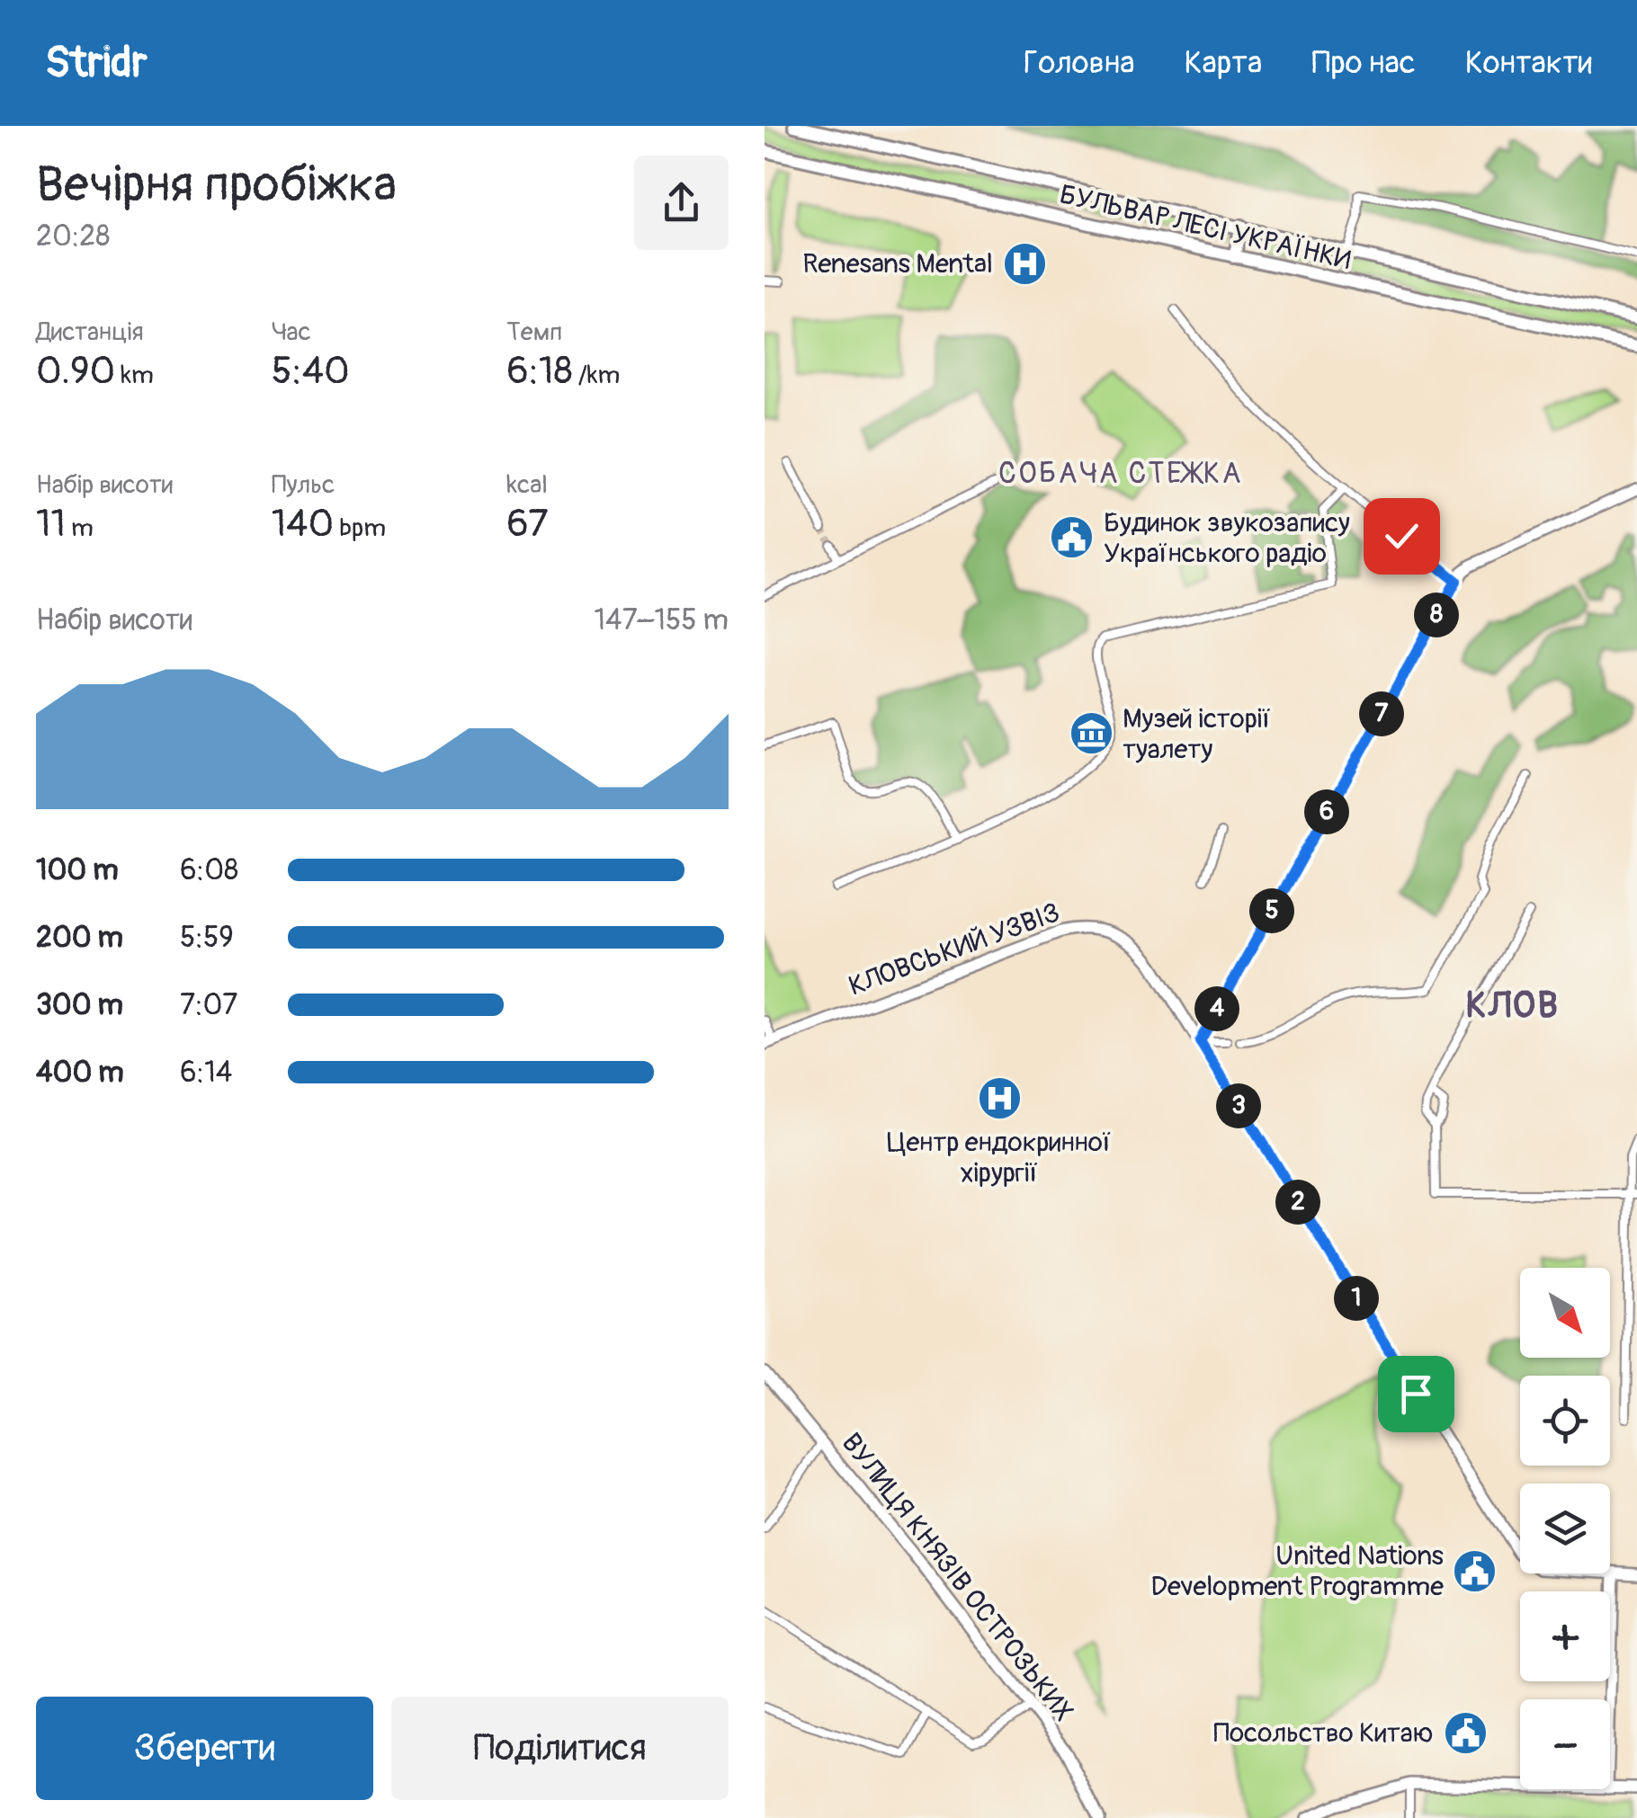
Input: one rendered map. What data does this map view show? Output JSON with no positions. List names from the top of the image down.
{
  "streets": {
    "main road": ["БУЛЬВАР ЛЕСІ УКРАЇНКИ"],
    "street": ["КЛОВСЬКИЙ УЗВІЗ", "ВУЛИЦЯ КНЯЗІВ ОСТРОЗЬКИХ"]
  },
  "districts": ["СОБАЧА СТЕЖКА", "КЛОВ"],
  "places": {
    "hospital": ["Renesans Mental", "Центр ендокринної хірургії"],
    "public building": ["Будинок звукозапису Українського радіо", "United Nations Development Programme", "Посольство Китаю"],
    "museum": ["Музей історії туалету"]
  },
  "north": "bottom right",
  "page": {
    "header": "Stridr",
    "nav": [
      "Головна",
      "Карта",
      "Про нас",
      "Контакти"
    ],
    "heading": ["Вечірня пробіжка", "20:28"],
    "stats": [
      ["Дистанція", "0.90 km"],
      ["Час", "5:40"],
      ["Темп", "6:18 /km"],
      ["Набір висоти", "11 m"],
      ["Пульс", "140 bpm"],
      ["kcal", "67"]
    ],
    "chart": ["Набір висоти", "147–155 m"],
    "pins": [
      "8",
      "7",
      "6",
      "5",
      "4",
      "3",
      "2",
      "1"
    ],
    "list": [
      {
        "name": "100 m",
        "note": "6:08"
      },
      {
        "name": "200 m",
        "note": "5:59"
      },
      {
        "name": "300 m",
        "note": "7:07"
      },
      {
        "name": "400 m",
        "note": "6:14"
      }
    ],
    "map_buttons": ["+", "−"],
    "buttons": ["Зберегти", "Поділитися"]
  }
}
